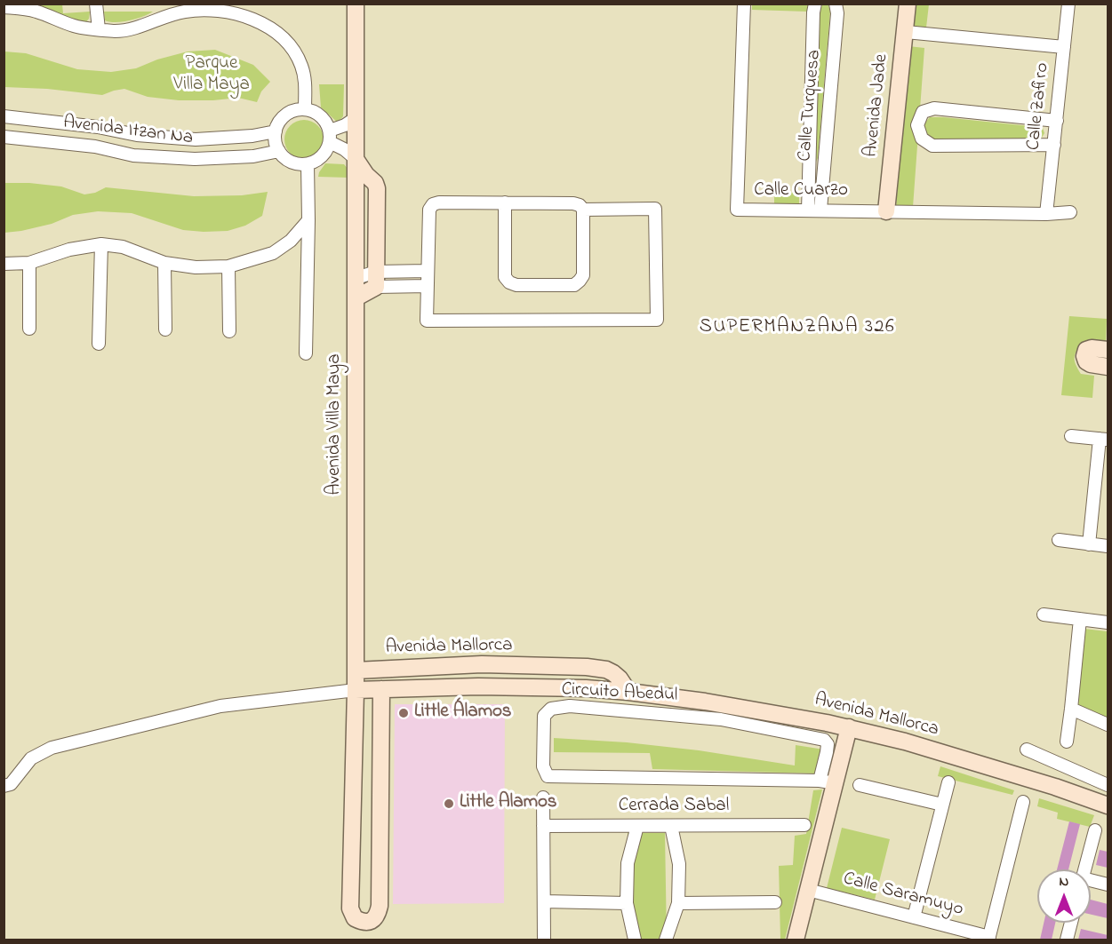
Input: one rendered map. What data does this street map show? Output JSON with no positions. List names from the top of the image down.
{
  "streets": {
    "main road": ["Avenida Jade", "Avenida Villa Maya", "Avenida Mallorca"],
    "street": [
      "Calle Turquesa",
      "Calle Zafiro",
      "Avenida Itzan Na",
      "Calle Cuarzo",
      "Circuito Abedul",
      "Cerrada Sabal",
      "Calle Saramuyo"
    ]
  },
  "crossings": [
    ["Calle Turquesa", "Calle Cuarzo"],
    ["Avenida Jade", "Calle Cuarzo"],
    ["Calle Zafiro", "Calle Cuarzo"],
    ["Avenida Villa Maya", "Avenida Mallorca"]
  ],
  "districts": ["SUPERMANZANA 326"],
  "parks": ["Parque Villa Maya"],
  "places": ["Little Álamos", "Little Alamos"],
  "north": "top"
}
